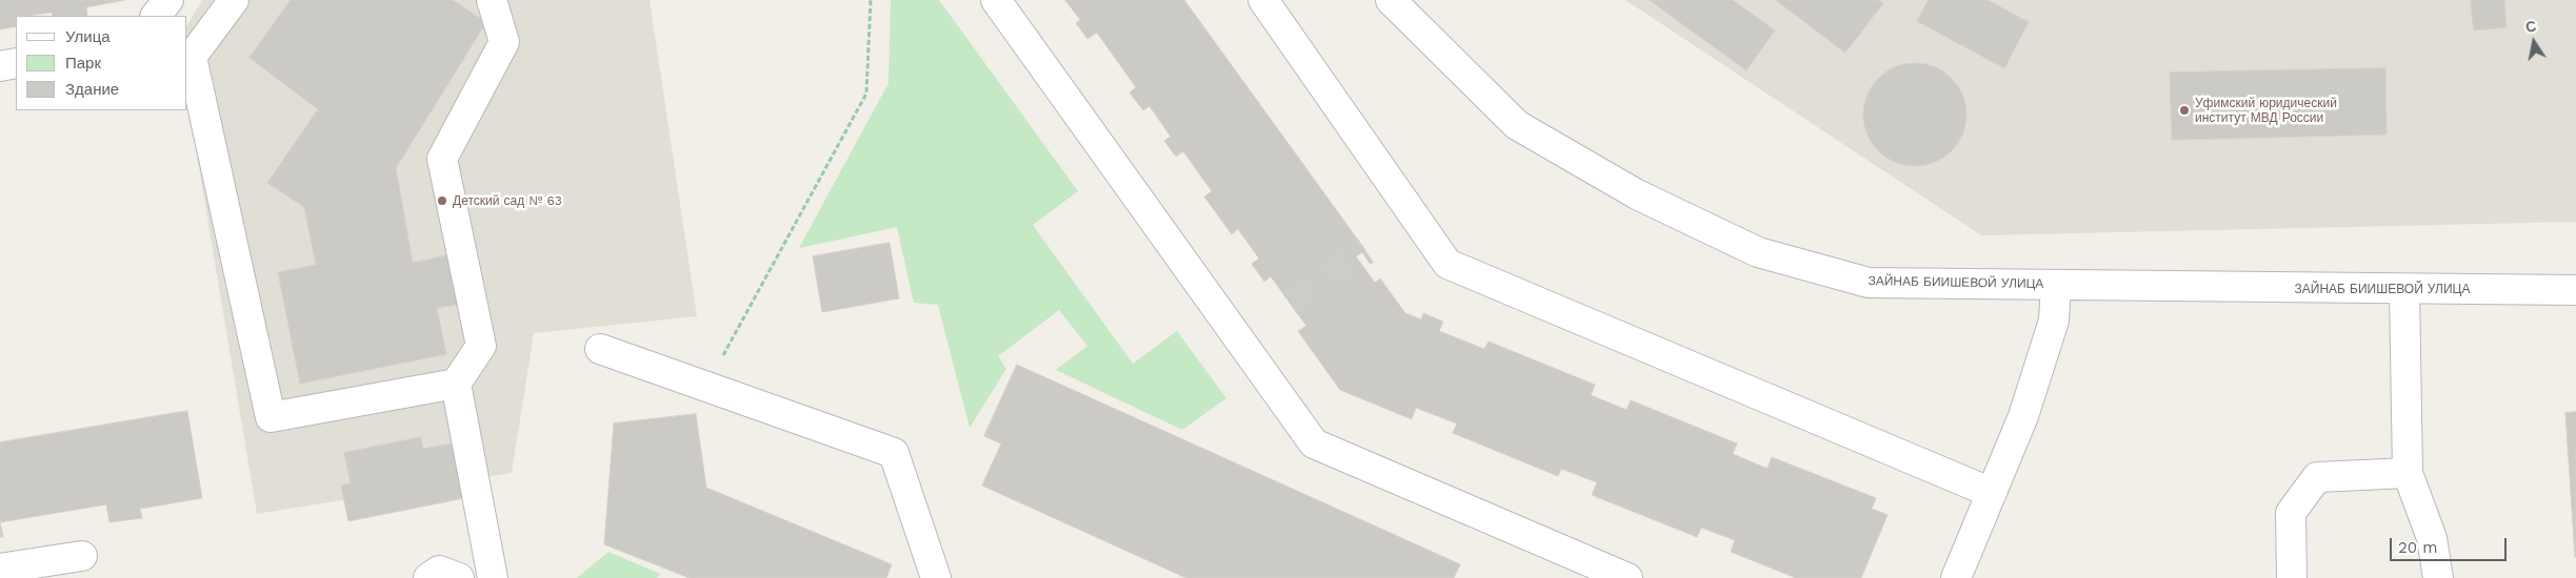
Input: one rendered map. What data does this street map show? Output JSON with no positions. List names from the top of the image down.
{
  "streets": {
    "street": ["ЗАЙНАБ БИИШЕВОЙ УЛИЦА"]
  },
  "places": ["Уфимский юридический институт МВД России", "Детский сад № 63"],
  "legend": ["Улица", "Парк", "Здание"],
  "scale_bar": "20 m",
  "north": "top"
}
